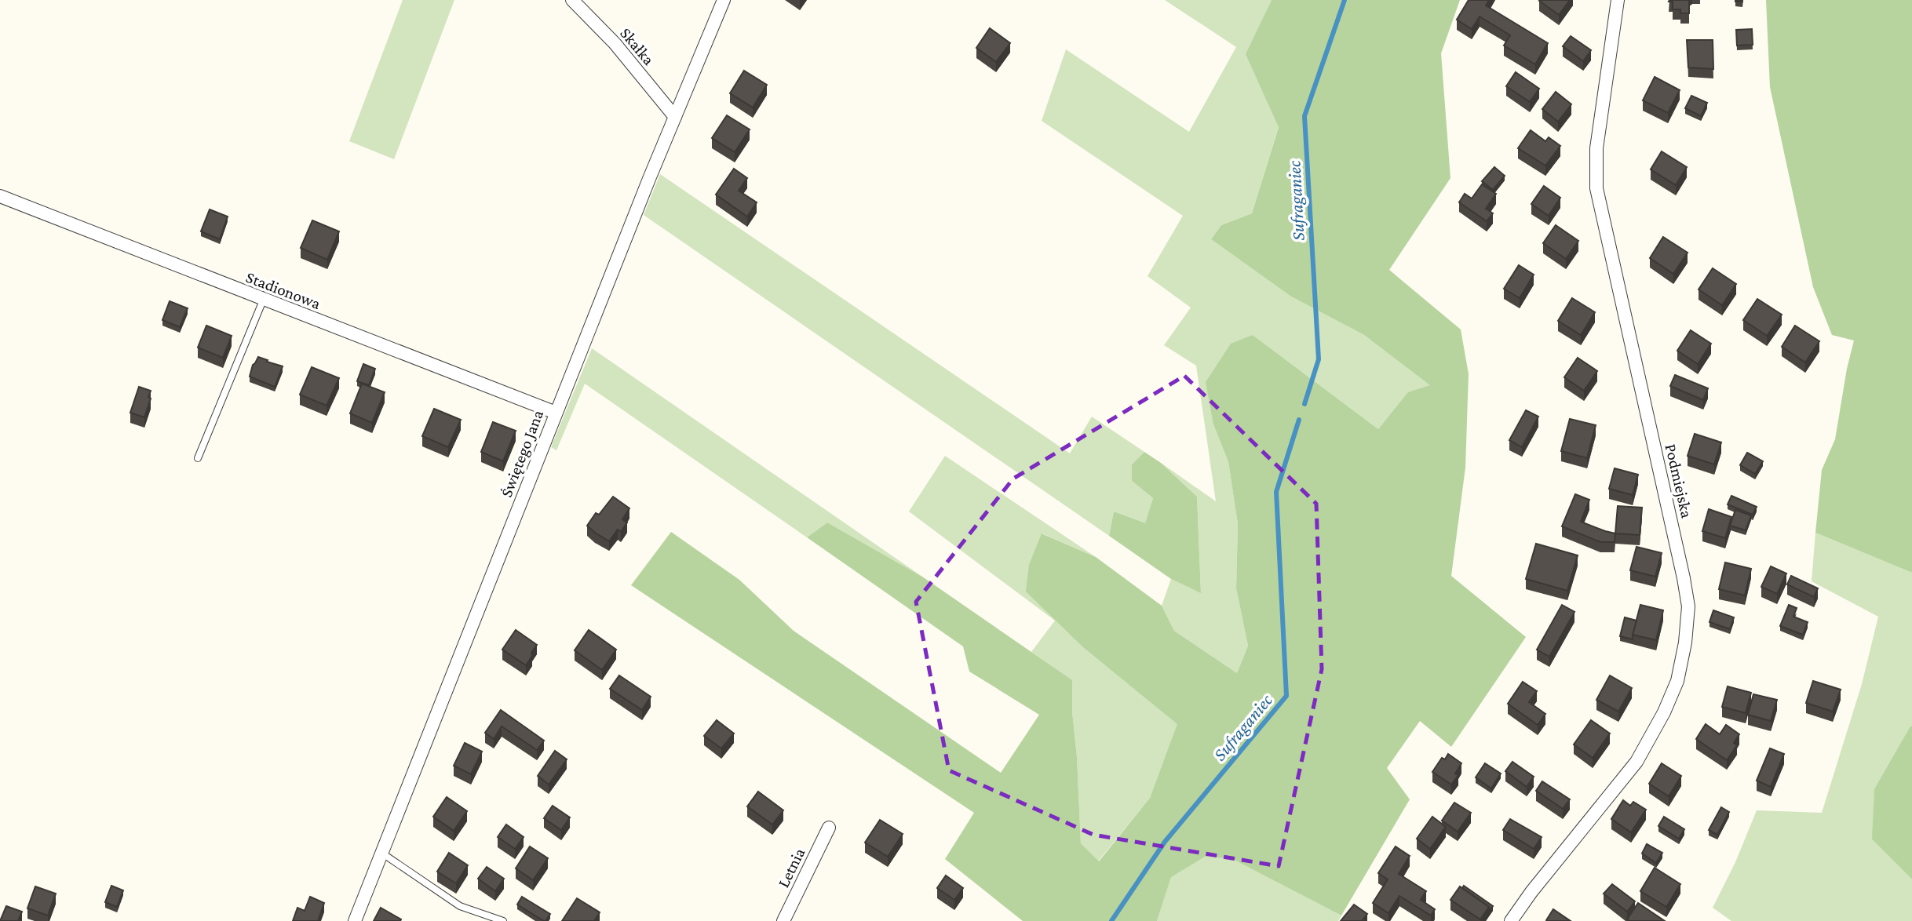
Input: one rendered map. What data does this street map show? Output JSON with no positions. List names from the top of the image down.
{
  "streets": {
    "street": [
      "Skałka",
      "Stadionowa",
      "Świętego Jana",
      "Podmiejska",
      "Letnia"
    ]
  },
  "crossings": [
    ["Skałka", "Świętego Jana"],
    ["Stadionowa", "Świętego Jana"]
  ],
  "water": ["Sufraganiec"]
}
